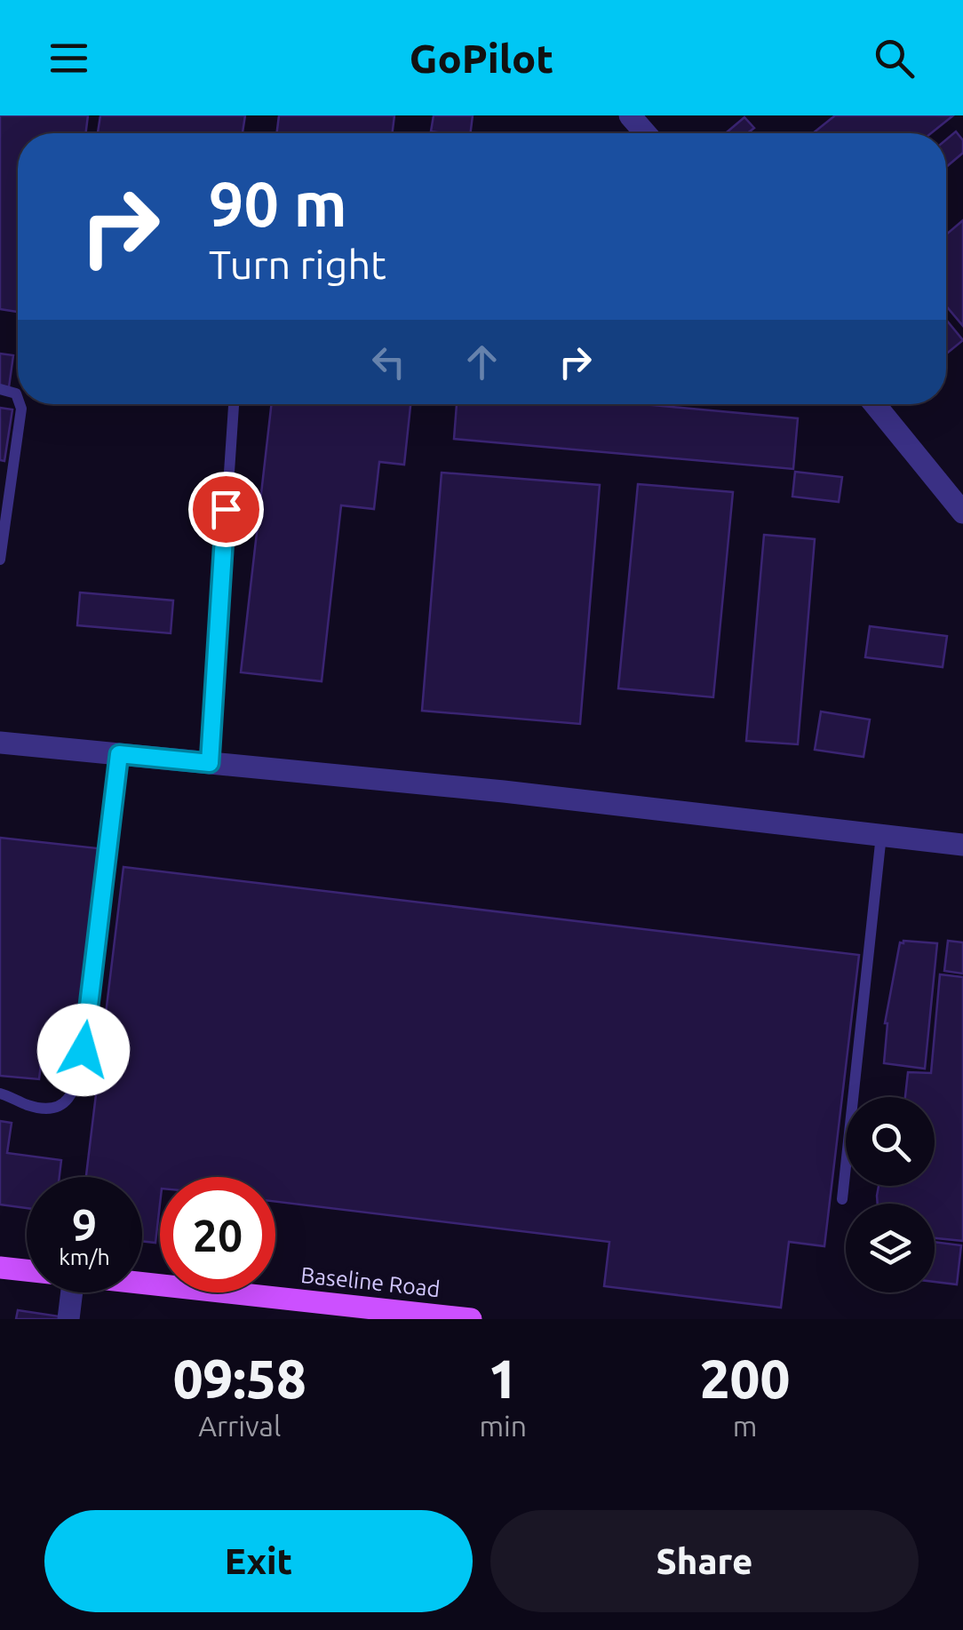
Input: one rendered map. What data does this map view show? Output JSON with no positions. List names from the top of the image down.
{
  "streets": {
    "main road": ["Baseline Road"]
  },
  "page": {
    "header": "GoPilot",
    "turn": ["90 m", "Turn right"],
    "speed": "9 km/h",
    "limit": "20",
    "eta": [
      "09:58",
      "Arrival",
      "1",
      "min",
      "200",
      "m"
    ],
    "buttons": ["Exit", "Share"]
  }
}
